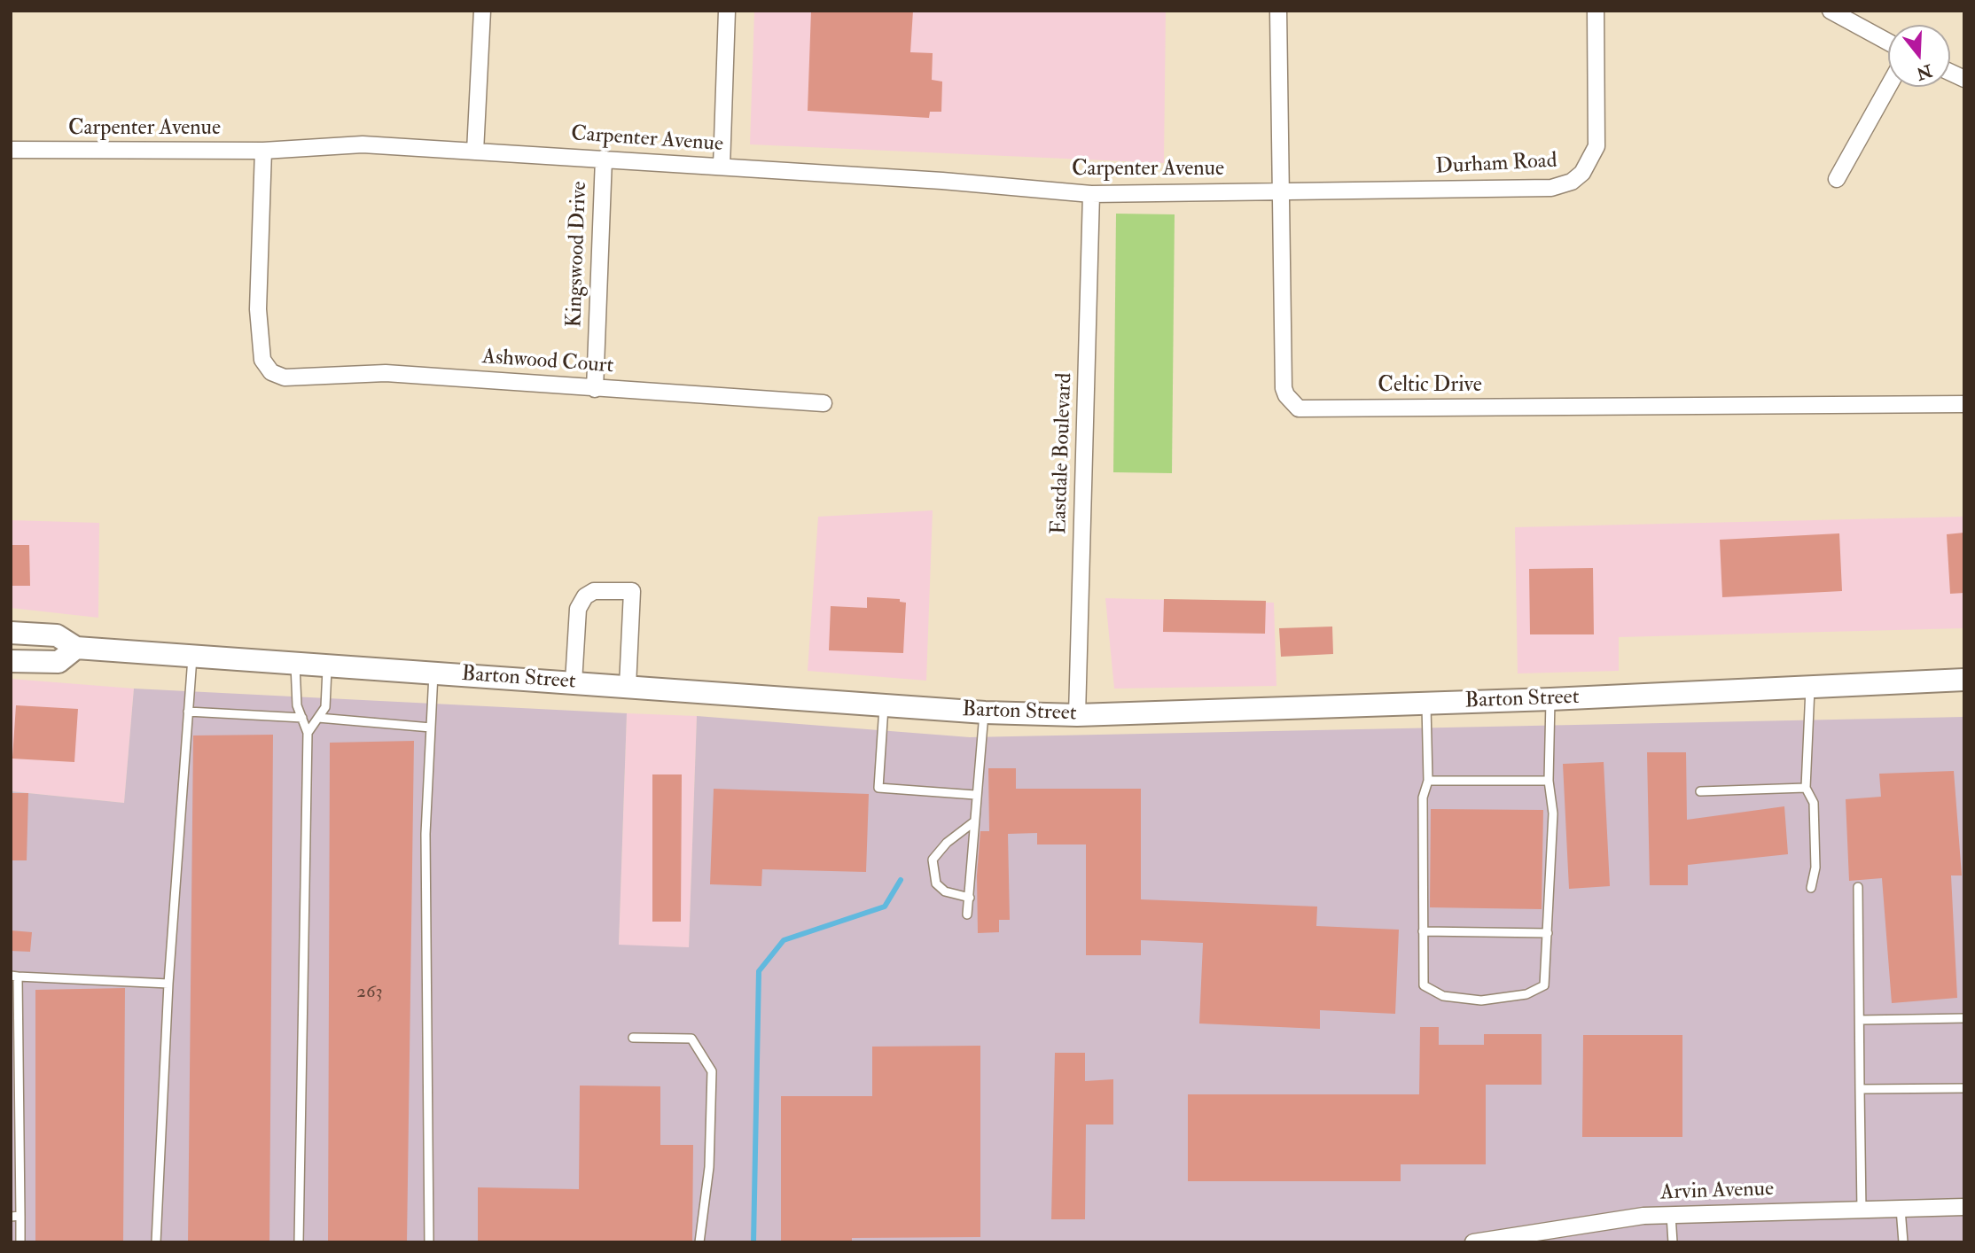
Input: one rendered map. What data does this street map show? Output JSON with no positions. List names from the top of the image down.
{
  "streets": {
    "main road": ["Barton Street"],
    "street": [
      "Carpenter Avenue",
      "Durham Road",
      "Kingswood Drive",
      "Ashwood Court",
      "Celtic Drive",
      "Eastdale Boulevard",
      "Arvin Avenue"
    ]
  },
  "crossings": [
    ["Carpenter Avenue", "Durham Road"],
    ["Carpenter Avenue", "Kingswood Drive"],
    ["Carpenter Avenue", "Ashwood Court"],
    ["Carpenter Avenue", "Celtic Drive"],
    ["Carpenter Avenue", "Eastdale Boulevard"],
    ["Durham Road", "Celtic Drive"],
    ["Kingswood Drive", "Ashwood Court"],
    ["Eastdale Boulevard", "Barton Street"]
  ],
  "house_numbers": ["263"],
  "north": "bottom"
}
